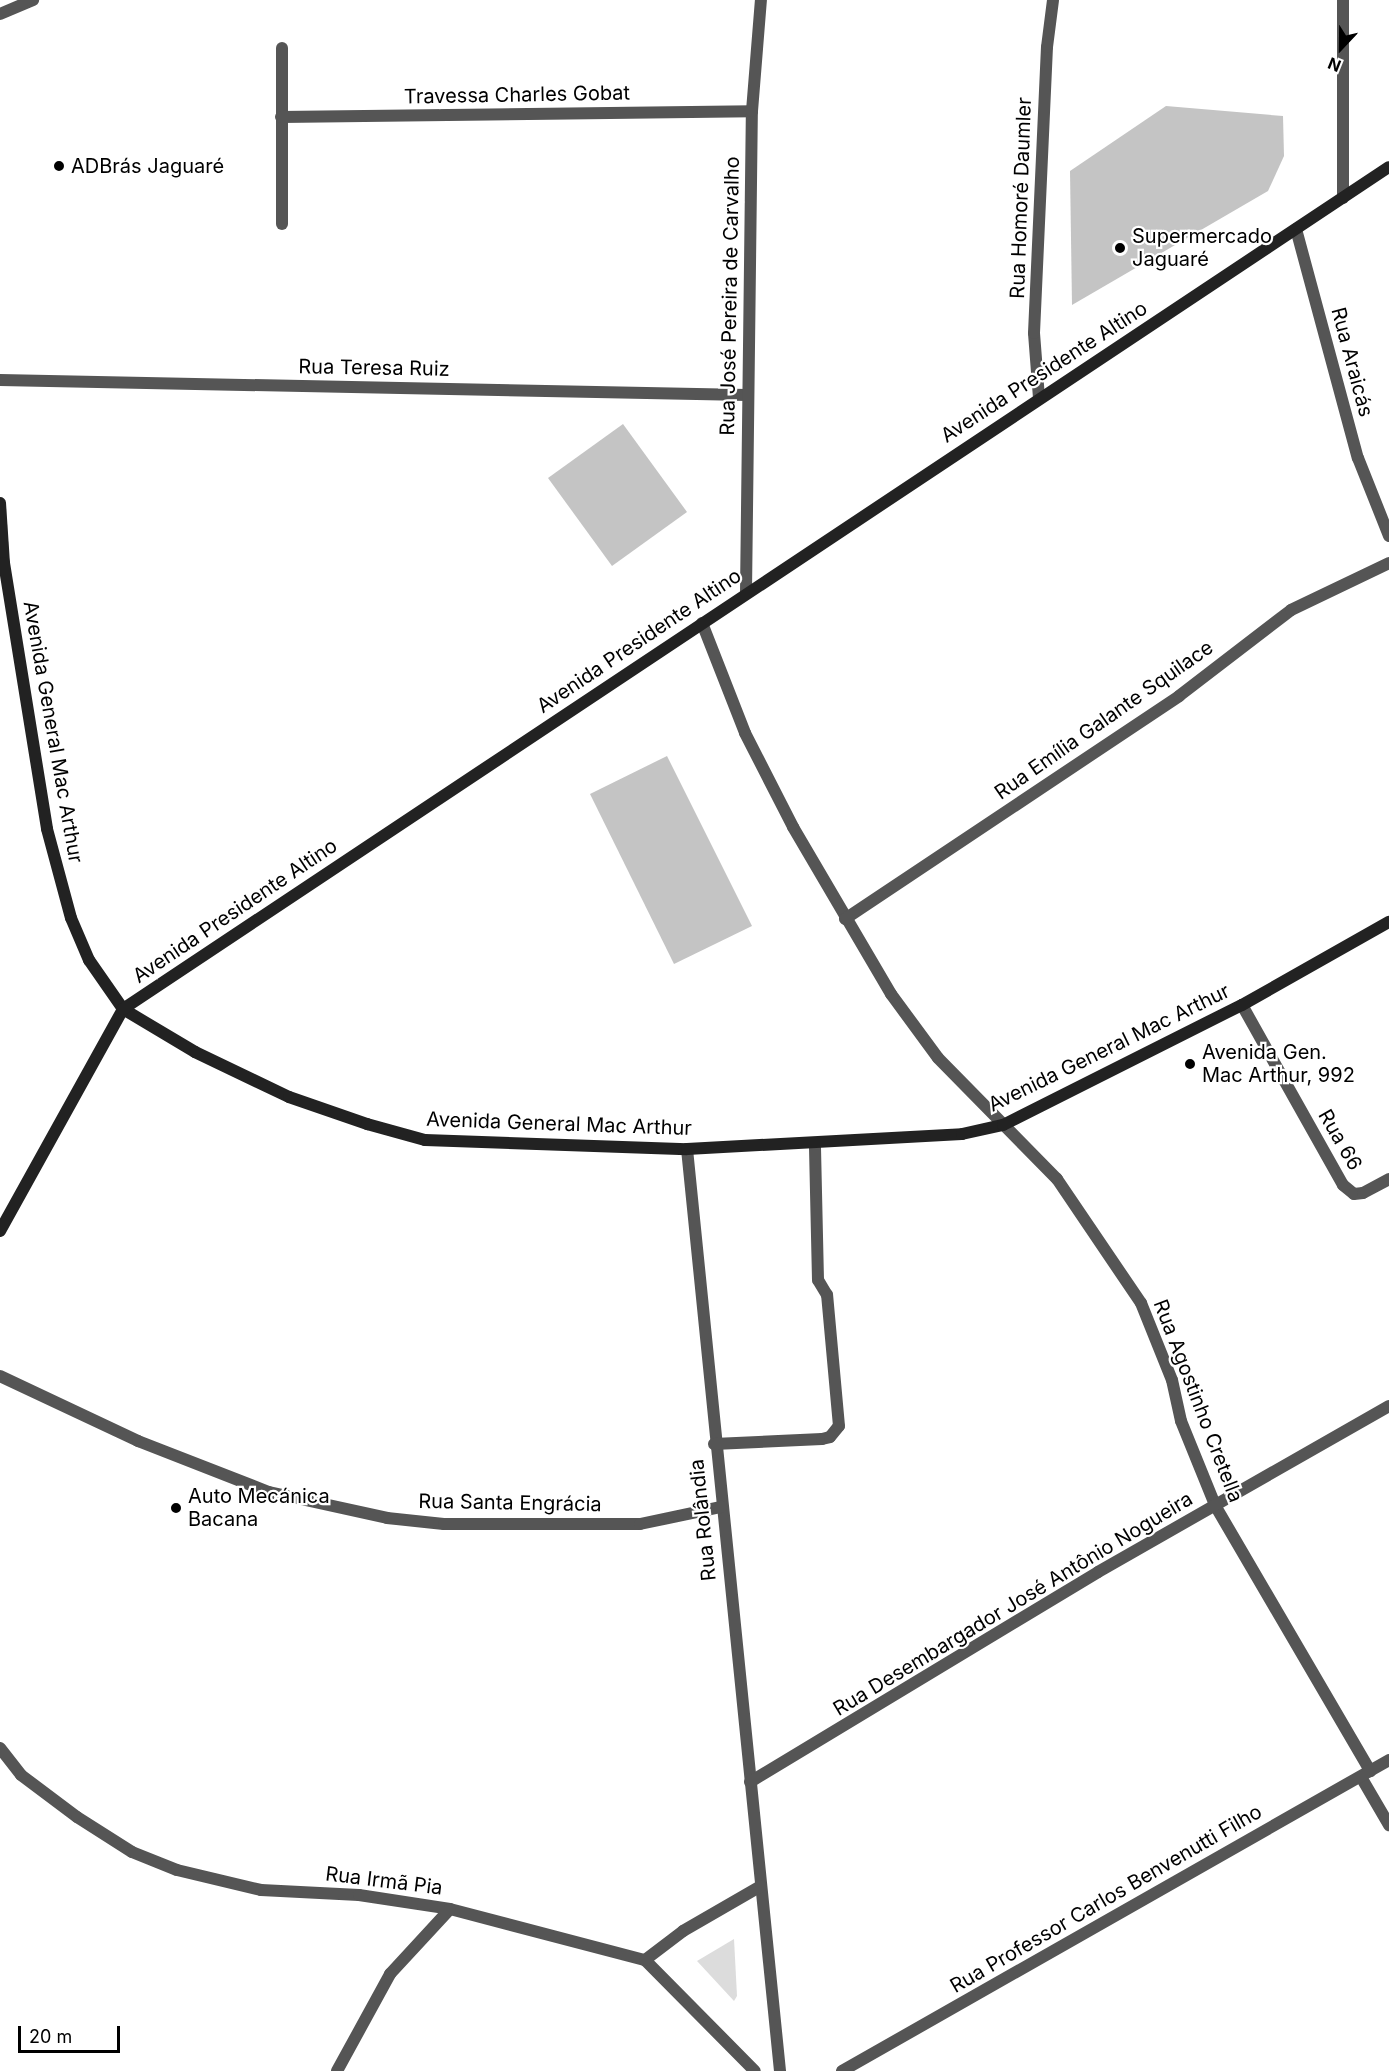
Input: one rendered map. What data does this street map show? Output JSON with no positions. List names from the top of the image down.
{
  "streets": {
    "street": [
      "Travessa Charles Gobat",
      "Rua Homoré Daumler",
      "Rua José Pereira de Carvalho",
      "Rua Araicás",
      "Rua Teresa Ruiz",
      "Avenida Presidente Altino",
      "Rua Emília Galante Squilace",
      "Avenida General Mac Arthur",
      "Rua 66",
      "Rua Agostinho Cretella",
      "Rua Santa Engrácia",
      "Rua Rolândia",
      "Rua Desembargador José Antônio Nogueira",
      "Rua Irmã Pia",
      "Rua Professor Carlos Benvenutti Filho"
    ]
  },
  "crossings": [
    ["Travessa Charles Gobat", "Rua José Pereira de Carvalho"],
    ["Rua Homoré Daumler", "Avenida Presidente Altino"],
    ["Rua José Pereira de Carvalho", "Rua Teresa Ruiz"],
    ["Rua José Pereira de Carvalho", "Avenida Presidente Altino"],
    ["Rua Araicás", "Avenida Presidente Altino"],
    ["Avenida Presidente Altino", "Avenida General Mac Arthur"],
    ["Avenida General Mac Arthur", "Rua 66"],
    ["Avenida General Mac Arthur", "Rua Agostinho Cretella"],
    ["Avenida General Mac Arthur", "Rua Rolândia"],
    ["Rua Agostinho Cretella", "Rua Desembargador José Antônio Nogueira"],
    ["Rua Agostinho Cretella", "Rua Professor Carlos Benvenutti Filho"],
    ["Rua Santa Engrácia", "Rua Rolândia"],
    ["Rua Rolândia", "Rua Desembargador José Antônio Nogueira"]
  ],
  "places": [
    "ADBrás Jaguaré",
    "Supermercado Jaguaré",
    "Avenida Gen. Mac Arthur, 992",
    "Auto Mecánica Bacana"
  ],
  "scale_bar": "20 m",
  "north": "bottom"
}
